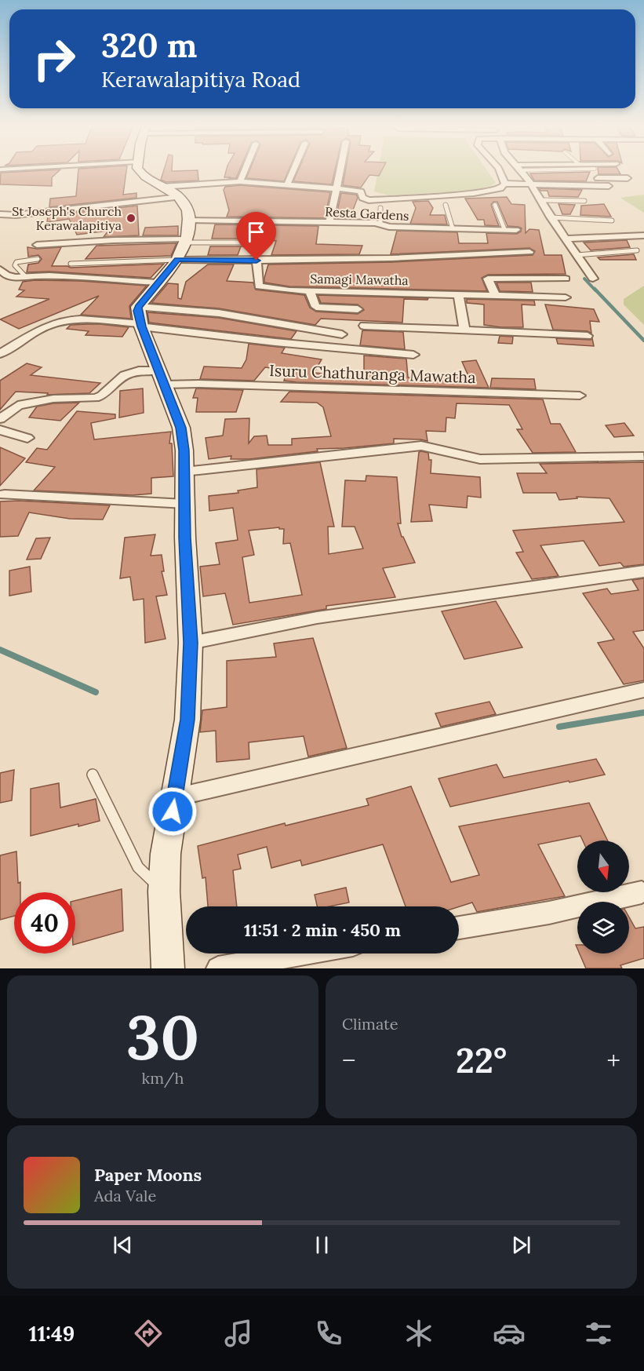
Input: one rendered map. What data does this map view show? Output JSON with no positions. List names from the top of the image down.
{
  "streets": {
    "street": ["Resta Gardens", "Samagi Mawatha", "Isuru Chathuranga Mawatha"]
  },
  "places": ["St Joseph's Church Kerawalapitiya"],
  "north": "bottom",
  "page": {
    "turn": ["320 m", "Kerawalapitiya Road"],
    "limit": "40",
    "trip": "11:51 · 2 min · 450 m",
    "tile": [
      ["30", "km/h"],
      "Climate"
    ],
    "heat": ["−", "22°", "+"],
    "song": ["Paper Moons", "Ada Vale"],
    "tabs": "11:49"
  }
}
